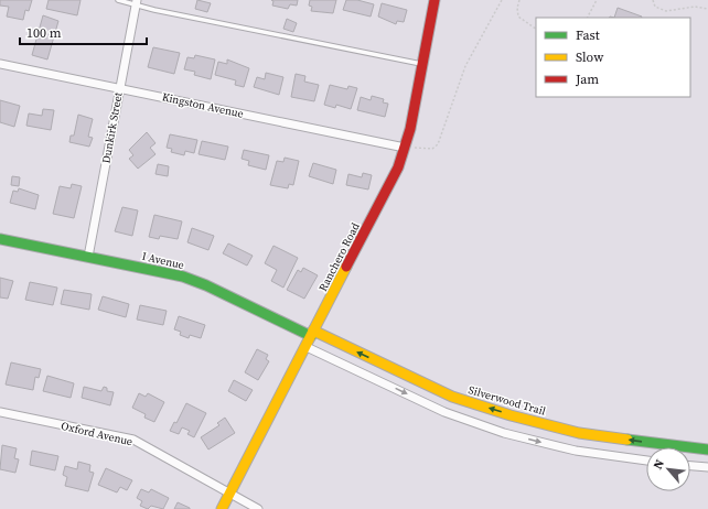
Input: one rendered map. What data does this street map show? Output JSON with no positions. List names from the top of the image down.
{
  "streets": {
    "main road": ["Ranchero Road", "I Avenue", "Silverwood Trail"],
    "street": ["Kingston Avenue", "Dunkirk Street", "Oxford Avenue"]
  },
  "crossings": [
    ["Kingston Avenue", "Dunkirk Street"],
    ["Kingston Avenue", "Ranchero Road"],
    ["Dunkirk Street", "I Avenue"],
    ["Ranchero Road", "I Avenue"],
    ["Ranchero Road", "Silverwood Trail"],
    ["Ranchero Road", "Oxford Avenue"],
    ["I Avenue", "Silverwood Trail"]
  ],
  "one_way": ["Silverwood Trail"],
  "legend": ["Fast", "Slow", "Jam"],
  "scale_bar": "100 m",
  "north": "top left"
}
